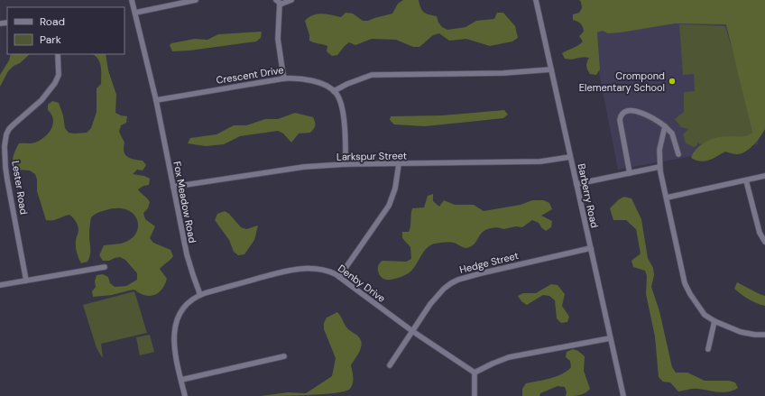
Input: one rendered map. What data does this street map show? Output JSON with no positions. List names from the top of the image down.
{
  "streets": {
    "street": [
      "Crescent Drive",
      "Larkspur Street",
      "Lester Road",
      "Barberry Road",
      "Fox Meadow Road",
      "Hedge Street",
      "Denby Drive"
    ]
  },
  "crossings": [
    ["Crescent Drive", "Fox Meadow Road"],
    ["Larkspur Street", "Barberry Road"],
    ["Larkspur Street", "Fox Meadow Road"],
    ["Barberry Road", "Hedge Street"],
    ["Fox Meadow Road", "Denby Drive"],
    ["Hedge Street", "Denby Drive"]
  ],
  "places": ["Crompond Elementary School"],
  "legend": ["Road", "Park"]
}
